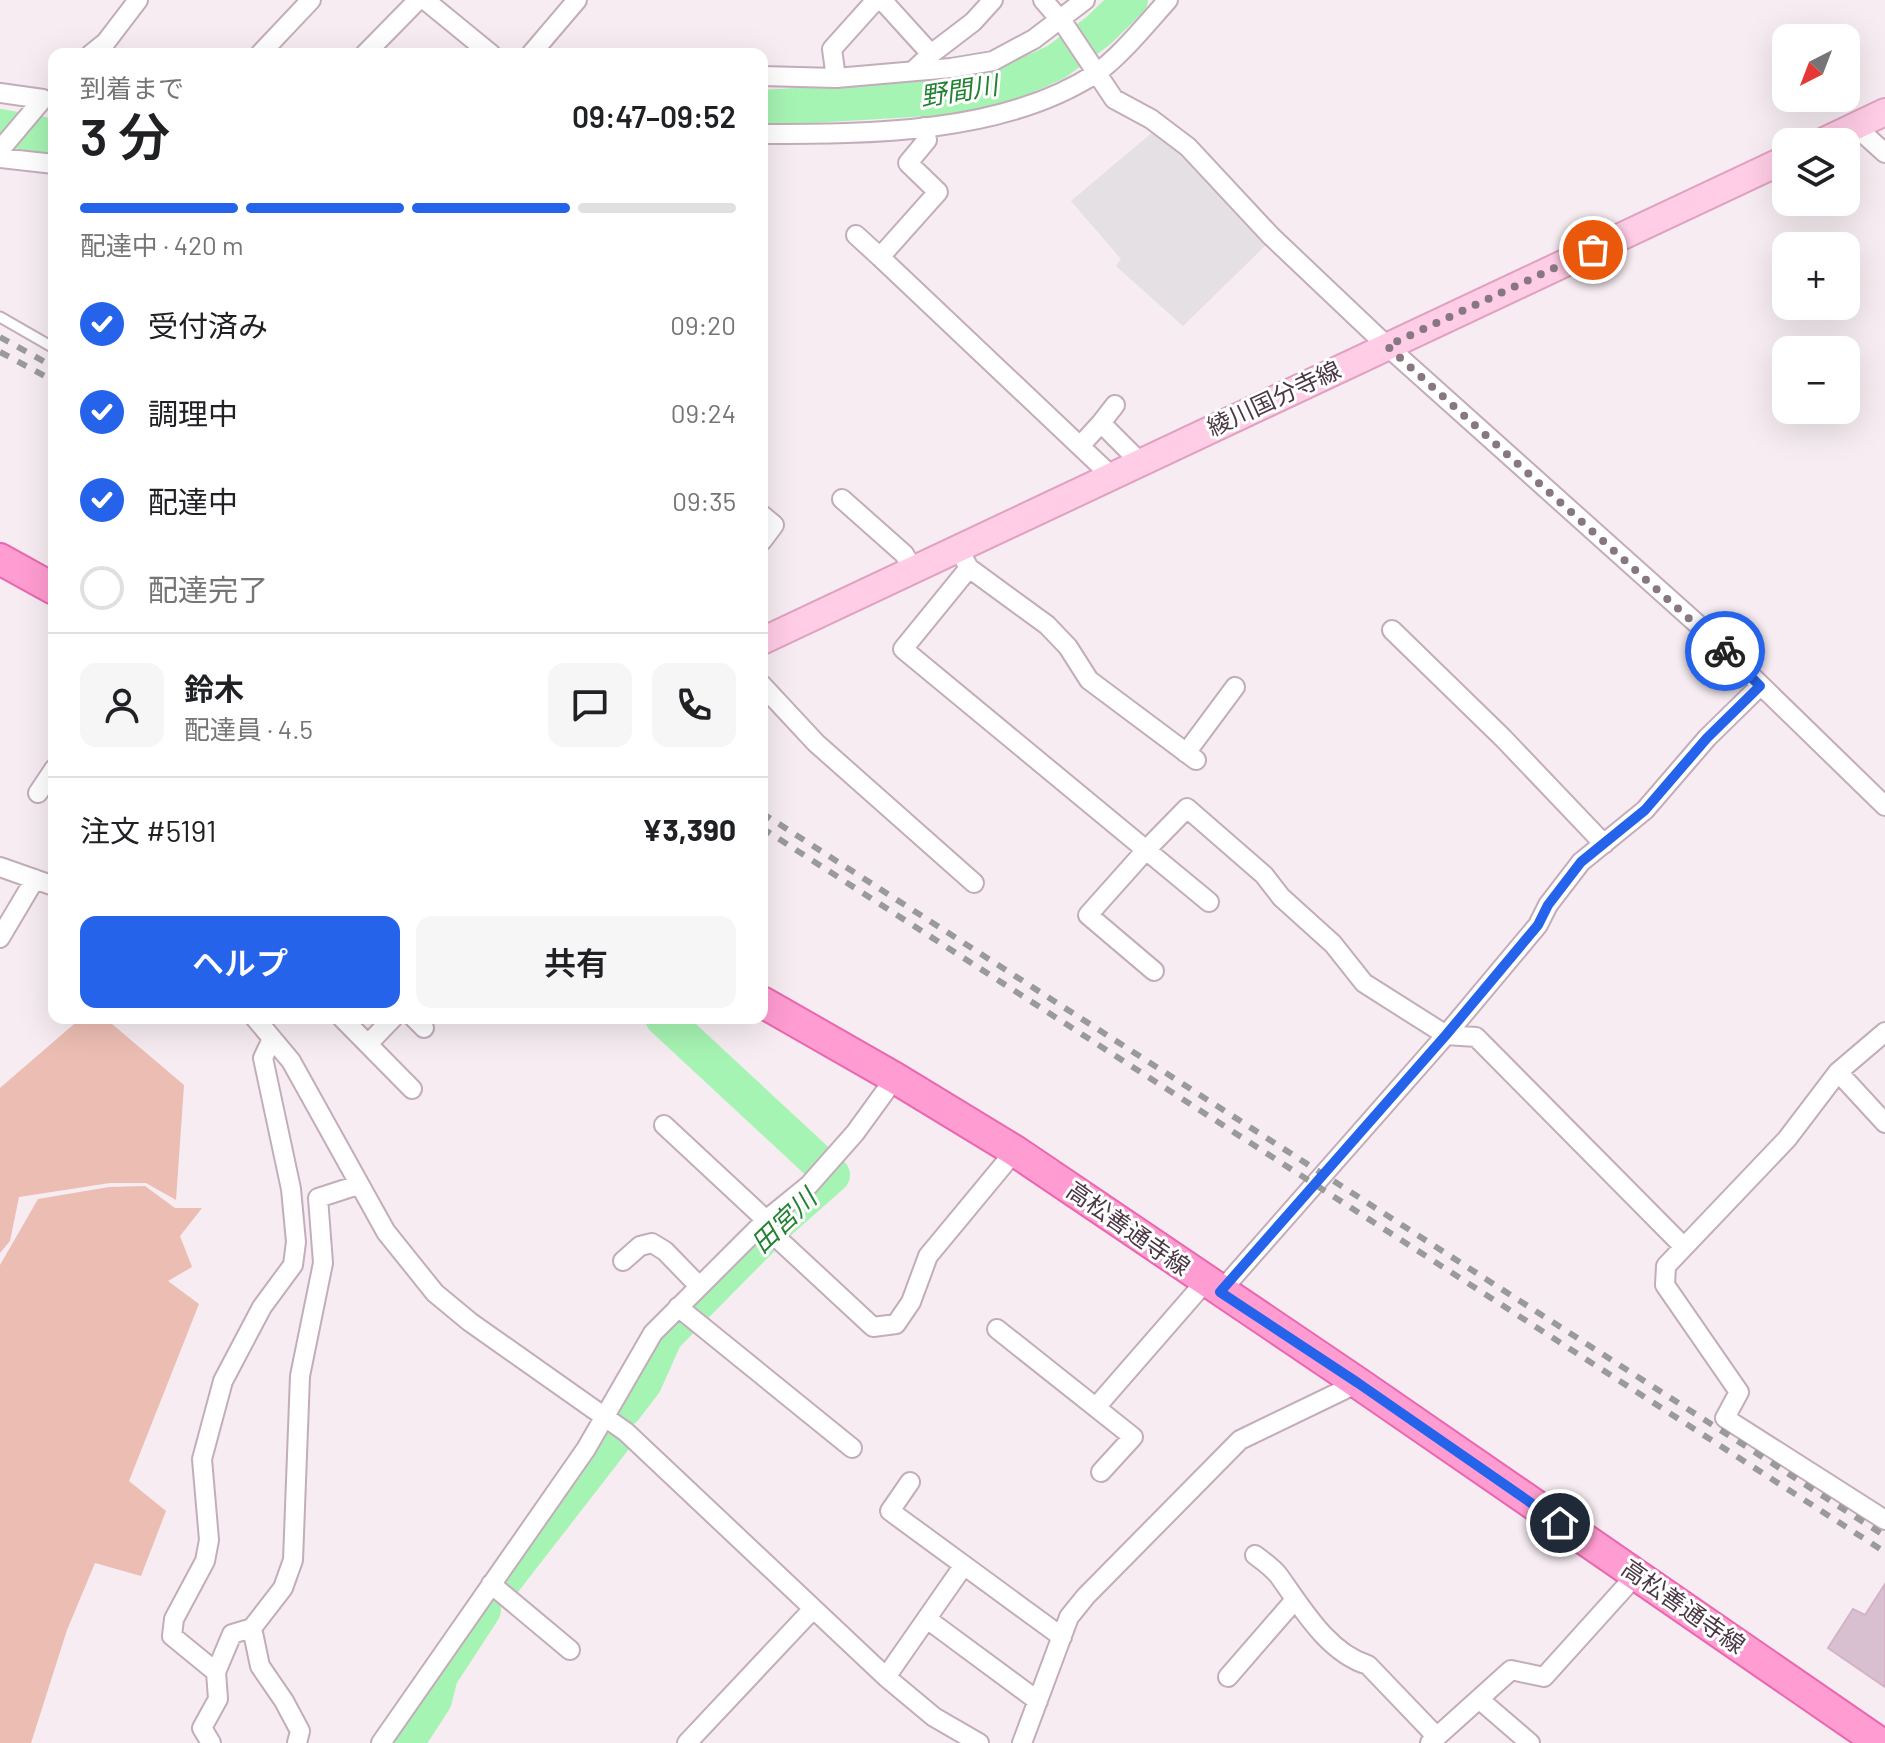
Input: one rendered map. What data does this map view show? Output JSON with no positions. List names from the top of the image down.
{
  "streets": {
    "main road": ["綾川国分寺線", "高松善通寺線"]
  },
  "water": ["野間川", "田宮川"],
  "north": "bottom left",
  "page": {
    "map_buttons": ["+", "−"],
    "heading": ["3 分", "到着まで", "09:47–09:52"],
    "panel": [
      "鈴木",
      "配達員 · 4.5",
      "注文 #5191",
      "¥3,390"
    ],
    "bar": "配達中 · 420 m",
    "list": [
      ["受付済み", "09:20"],
      ["調理中", "09:24"],
      ["配達中", "09:35"],
      "配達完了"
    ],
    "buttons": ["ヘルプ", "共有"]
  }
}
